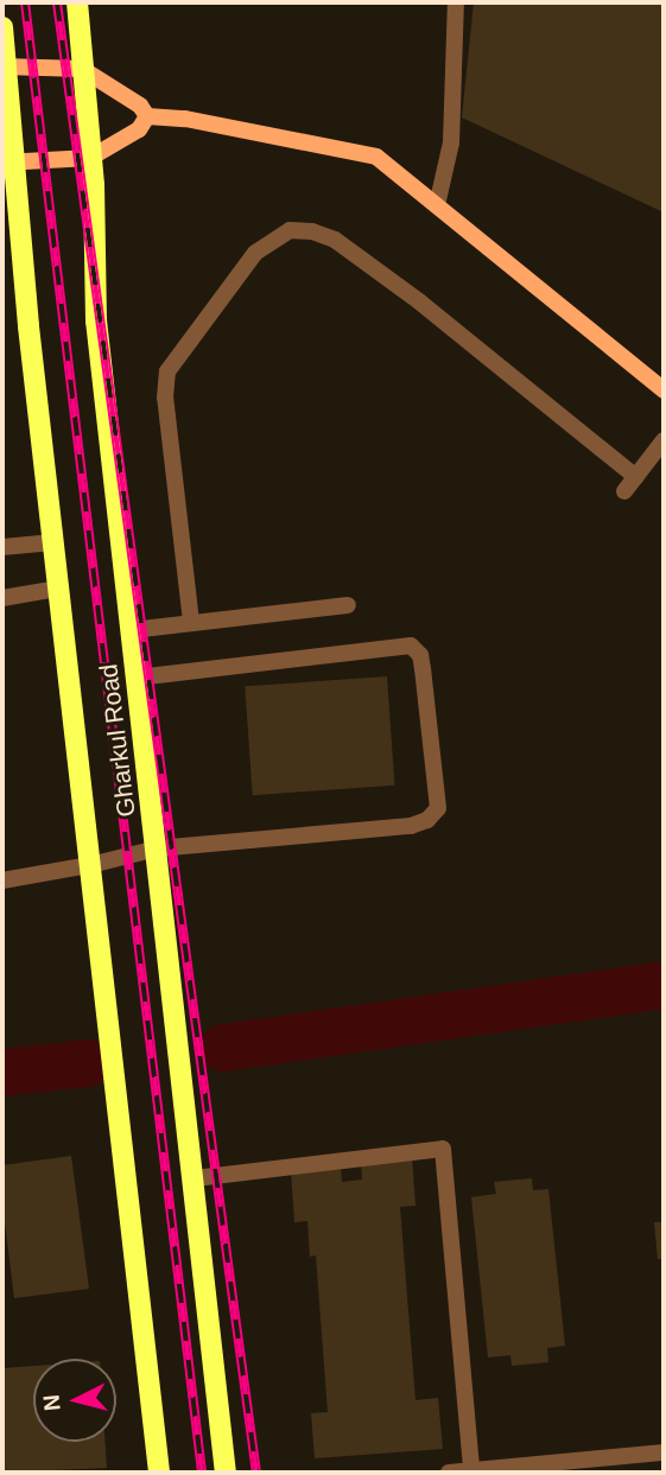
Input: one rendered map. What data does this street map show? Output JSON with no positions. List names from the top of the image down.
{
  "streets": {
    "main road": ["Gharkul Road"]
  },
  "north": "left"
}
